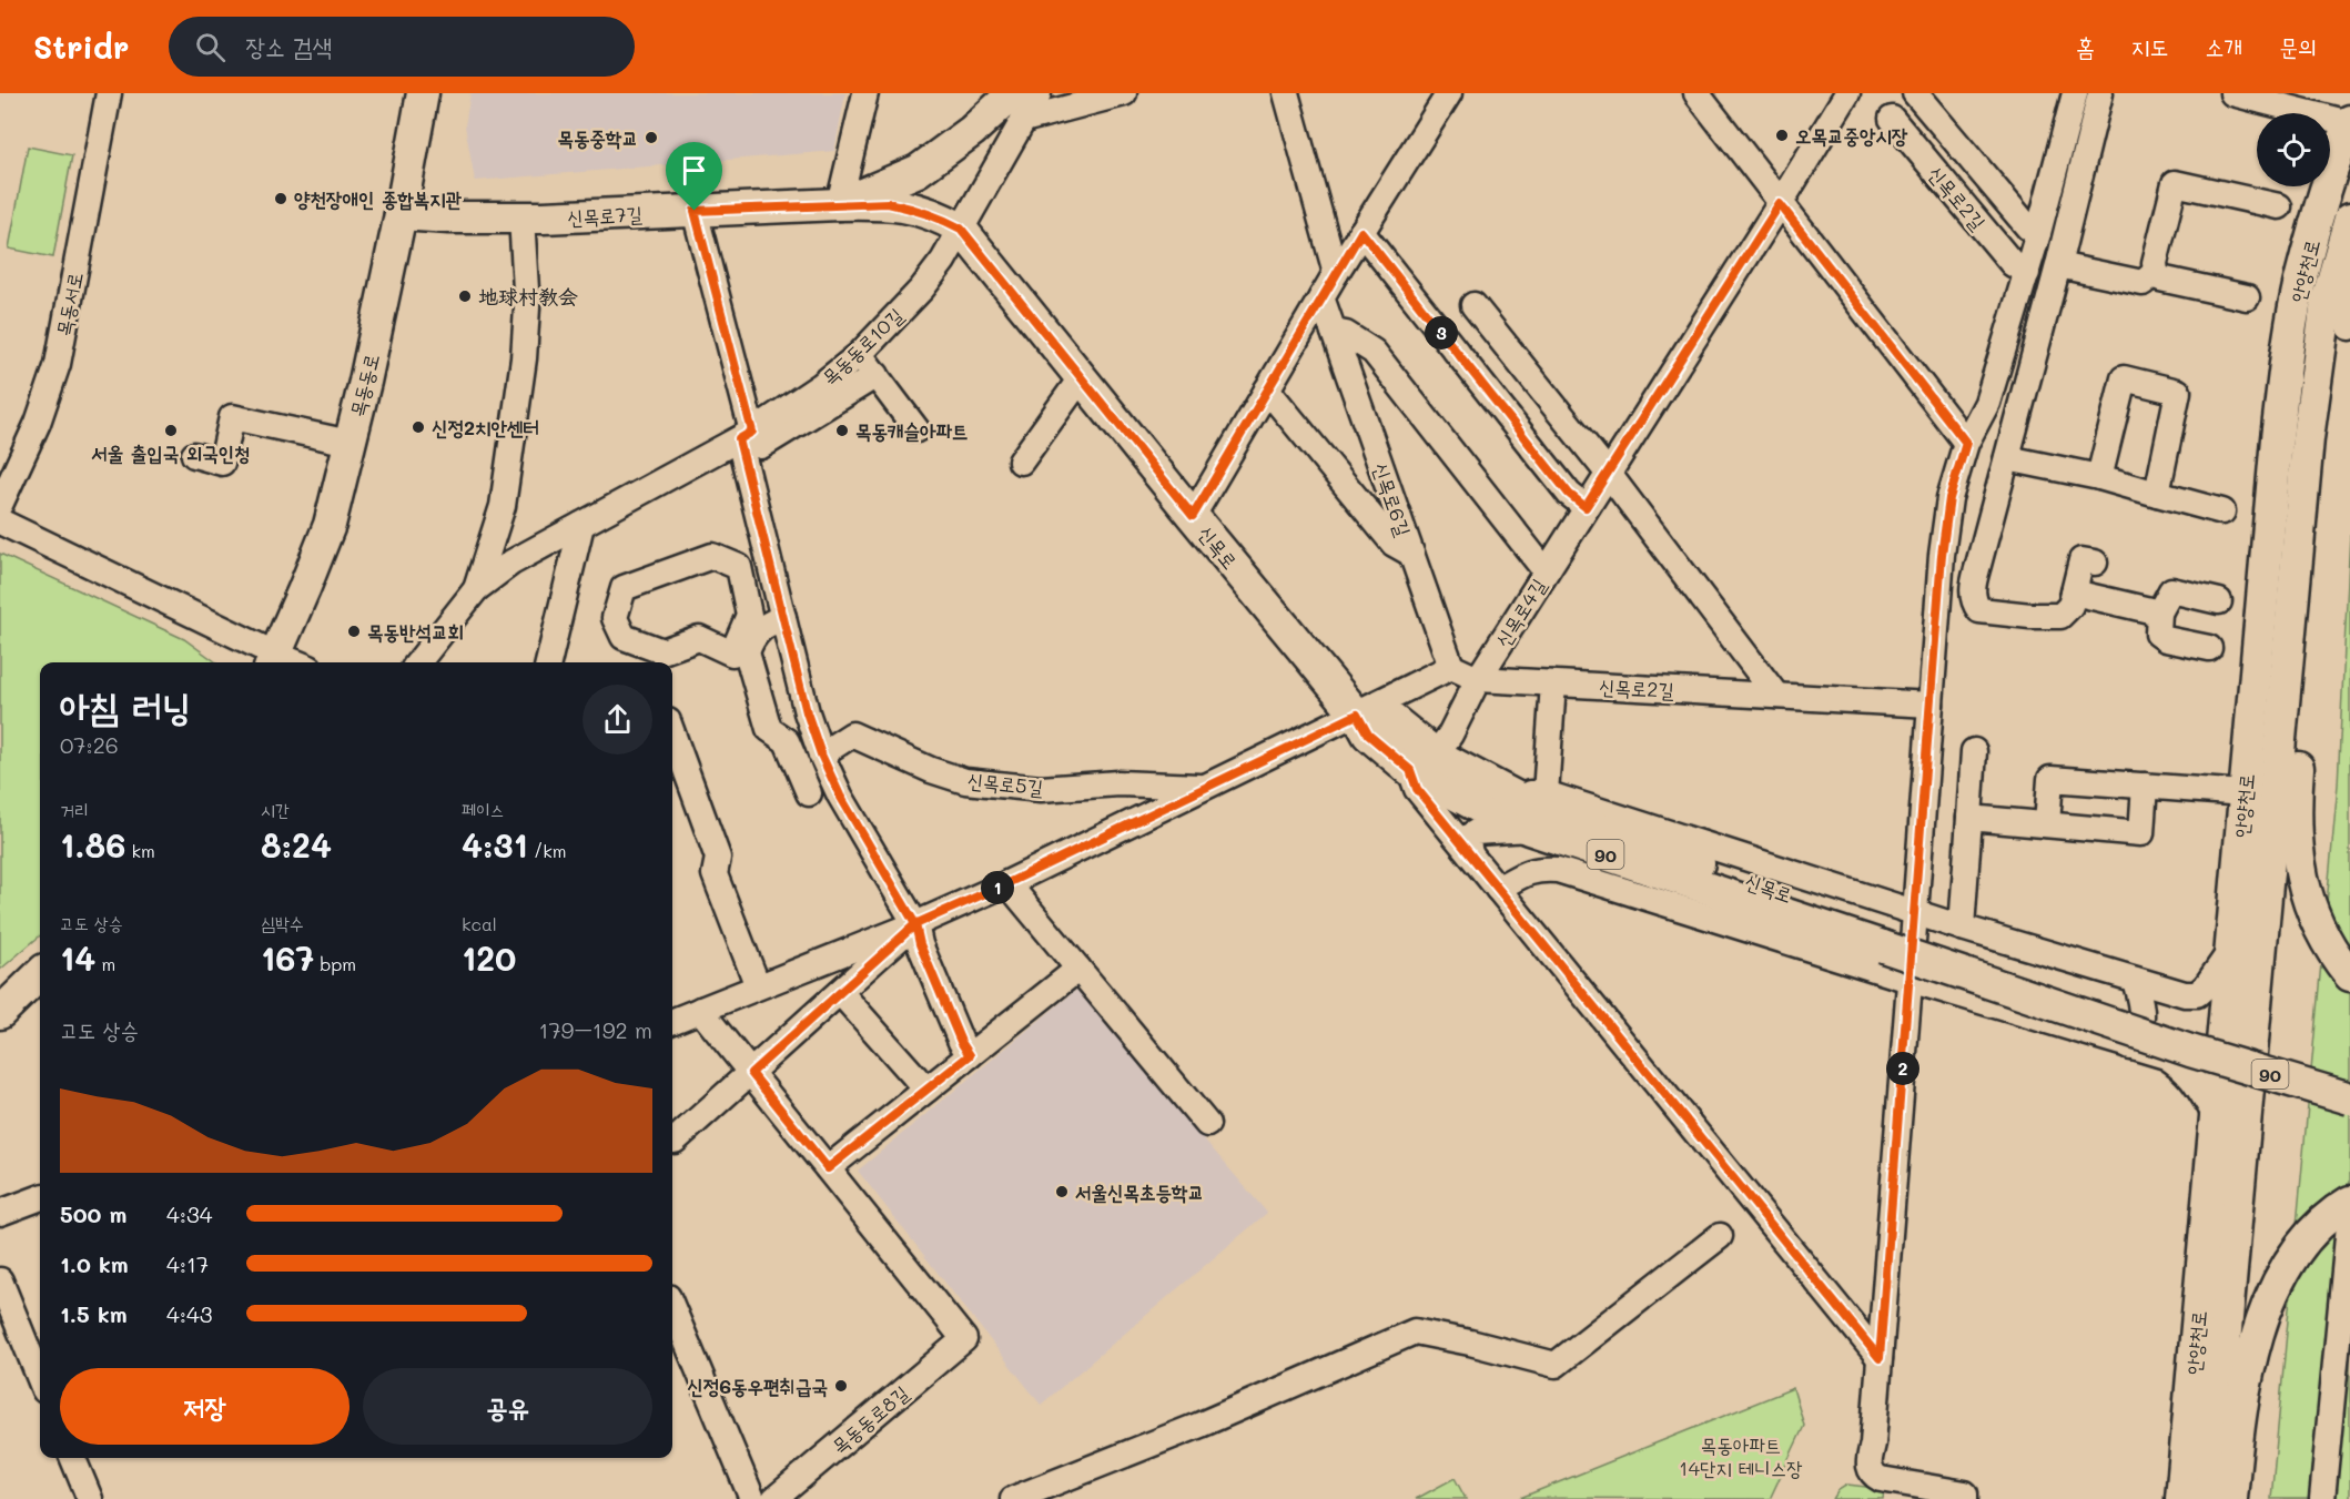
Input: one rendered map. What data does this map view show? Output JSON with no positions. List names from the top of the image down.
{
  "streets": {
    "main road": [
      "신목로7길",
      "안양천로",
      "목동동로",
      "신목로",
      "90"
    ],
    "street": [
      "신목로2길",
      "목동서로",
      "목동동로10길",
      "신목로6길",
      "신목로4길",
      "신목로5길",
      "목동동로8길"
    ]
  },
  "crossings": [
    ["신목로2길", "신목로6길"],
    ["신목로2길", "신목로4길"],
    ["신목로7길", "목동동로"],
    ["목동동로10길", "신목로"],
    ["신목로", "신목로4길"],
    ["신목로", "신목로5길"],
    ["신목로", "90"]
  ],
  "parks": ["목동아파트 14단지 테니스장"],
  "places": [
    "오목교중앙시장",
    "목동중학교",
    "양천장애인 종합복지관",
    "地球村教会",
    "신정2치안센터",
    "서울 출입국 외국인청",
    "목동캐슬아파트",
    "목동반석교회",
    "서울신목초등학교",
    "신정6동우편취급국"
  ],
  "page": {
    "header": "Stridr",
    "search": "장소 검색",
    "nav": [
      "홈",
      "지도",
      "소개",
      "문의"
    ],
    "pins": ["3", "1", "2"],
    "heading": ["아침 러닝", "07:26"],
    "stats": [
      ["거리", "1.86 km"],
      ["시간", "8:24"],
      ["페이스", "4:31 /km"],
      ["고도 상승", "14 m"],
      ["심박수", "167 bpm"],
      ["kcal", "120"]
    ],
    "chart": ["고도 상승", "179–192 m"],
    "list": [
      {
        "name": "500 m",
        "note": "4:34"
      },
      {
        "name": "1.0 km",
        "note": "4:17"
      },
      {
        "name": "1.5 km",
        "note": "4:43"
      }
    ],
    "buttons": ["저장", "공유"]
  }
}
